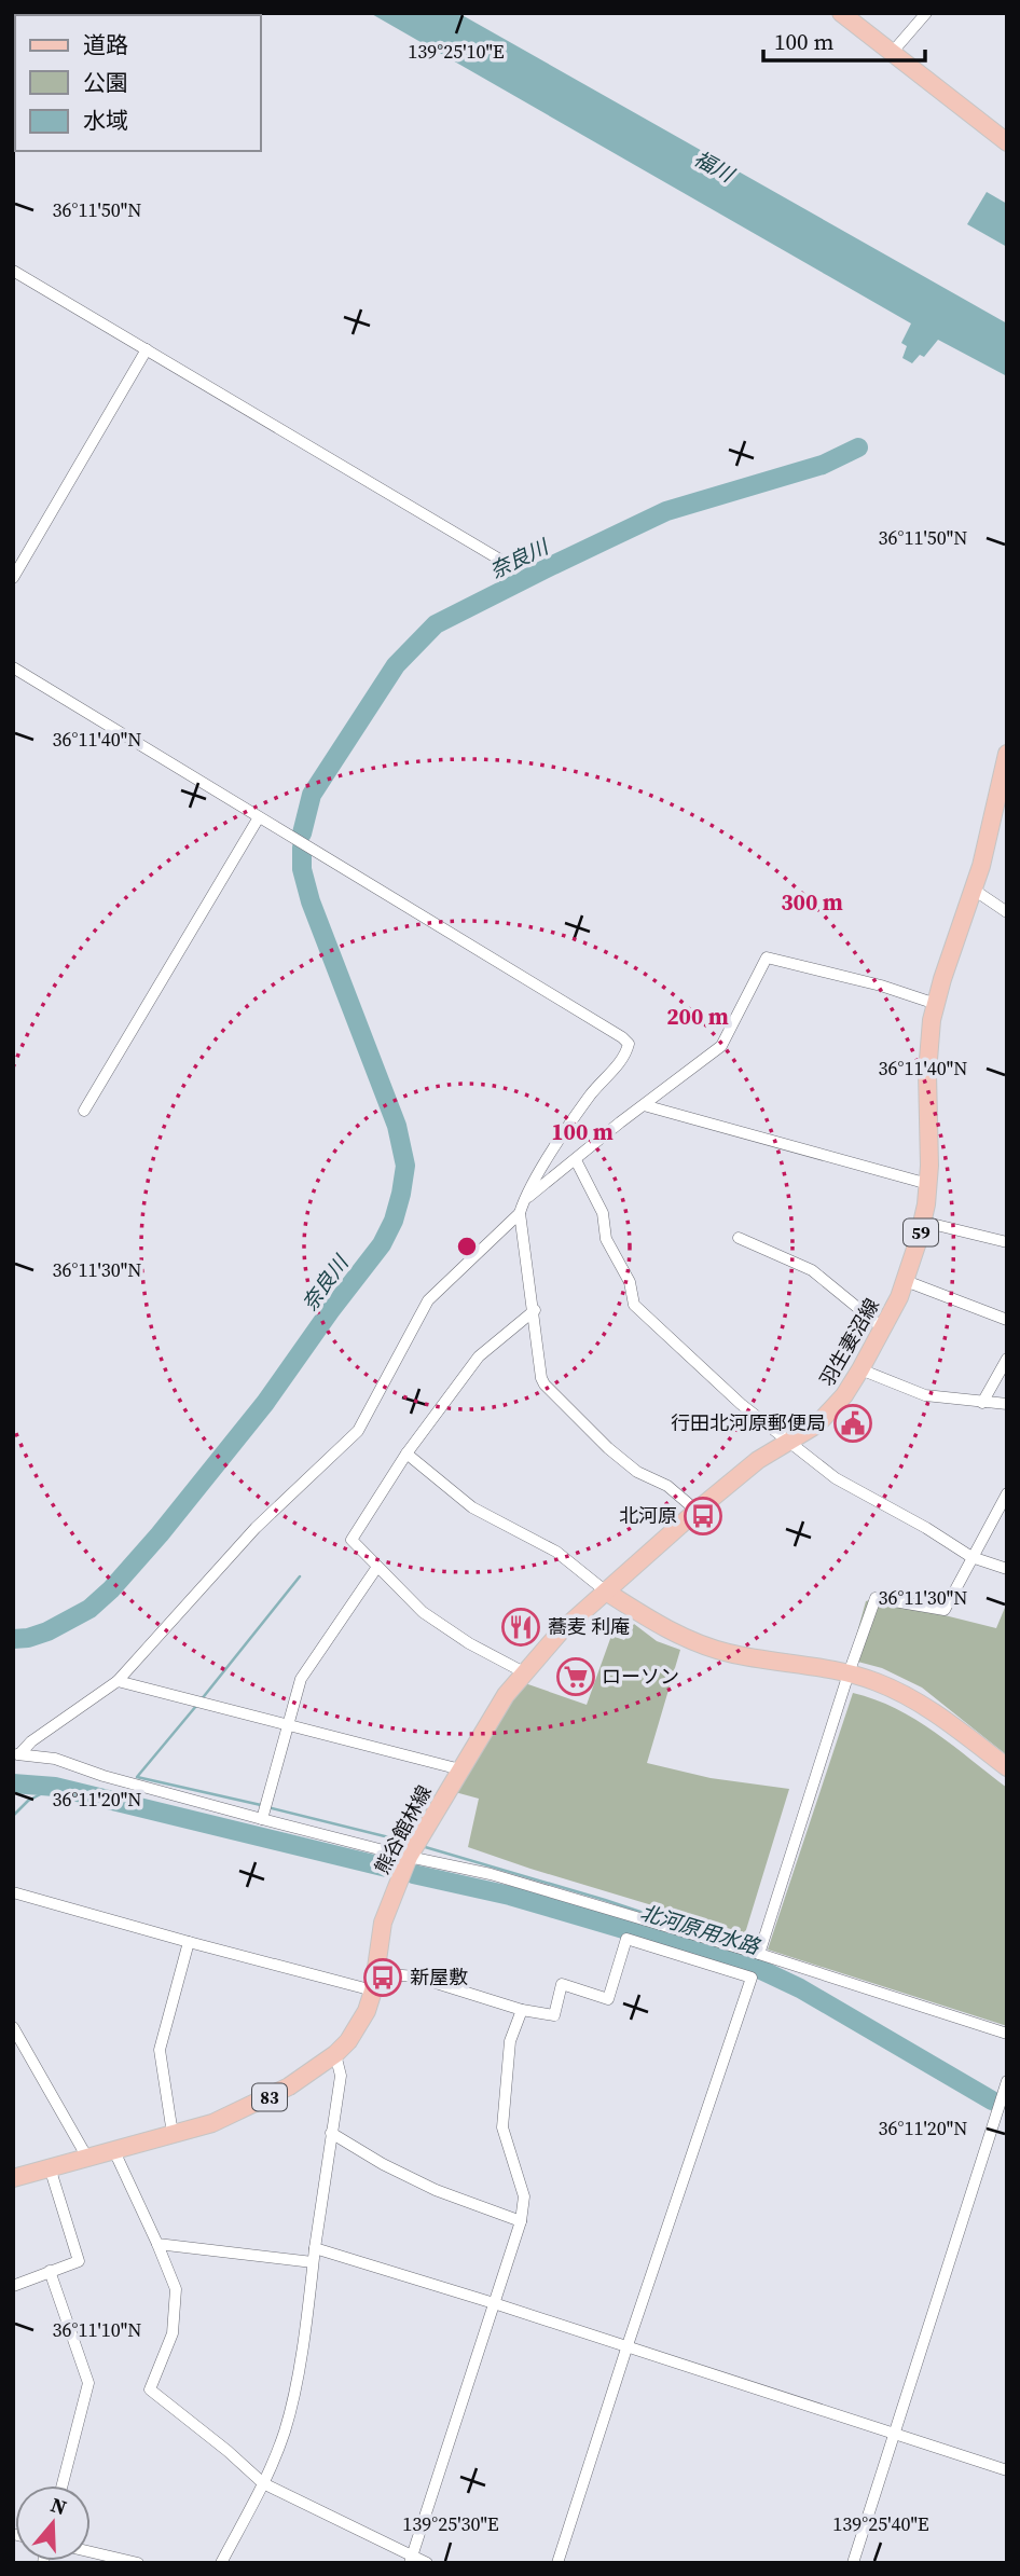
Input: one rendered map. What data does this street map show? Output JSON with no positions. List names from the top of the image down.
{
  "streets": {
    "main road": [
      "59",
      "羽生妻沼線",
      "熊谷館林線",
      "83"
    ]
  },
  "crossings": [
    ["羽生妻沼線", "熊谷館林線"]
  ],
  "water": ["福川", "奈良川", "北河原用水路"],
  "places": {
    "public building": ["行田北河原郵便局"],
    "bus stop": ["北河原", "新屋敷"],
    "restaurant": ["蕎麦 利庵"],
    "supermarket": ["ローソン"]
  },
  "legend": ["道路", "公園", "水域"],
  "scale_bar": "100 m",
  "north": "top",
  "coordinates": [
    "139°25'10\"E",
    "36°11'50\"N",
    "36°11'40\"N",
    "36°11'30\"N",
    "36°11'20\"N",
    "36°11'10\"N",
    "139°25'30\"E",
    "139°25'40\"E"
  ],
  "rings": ["300 m", "200 m", "100 m"]
}
